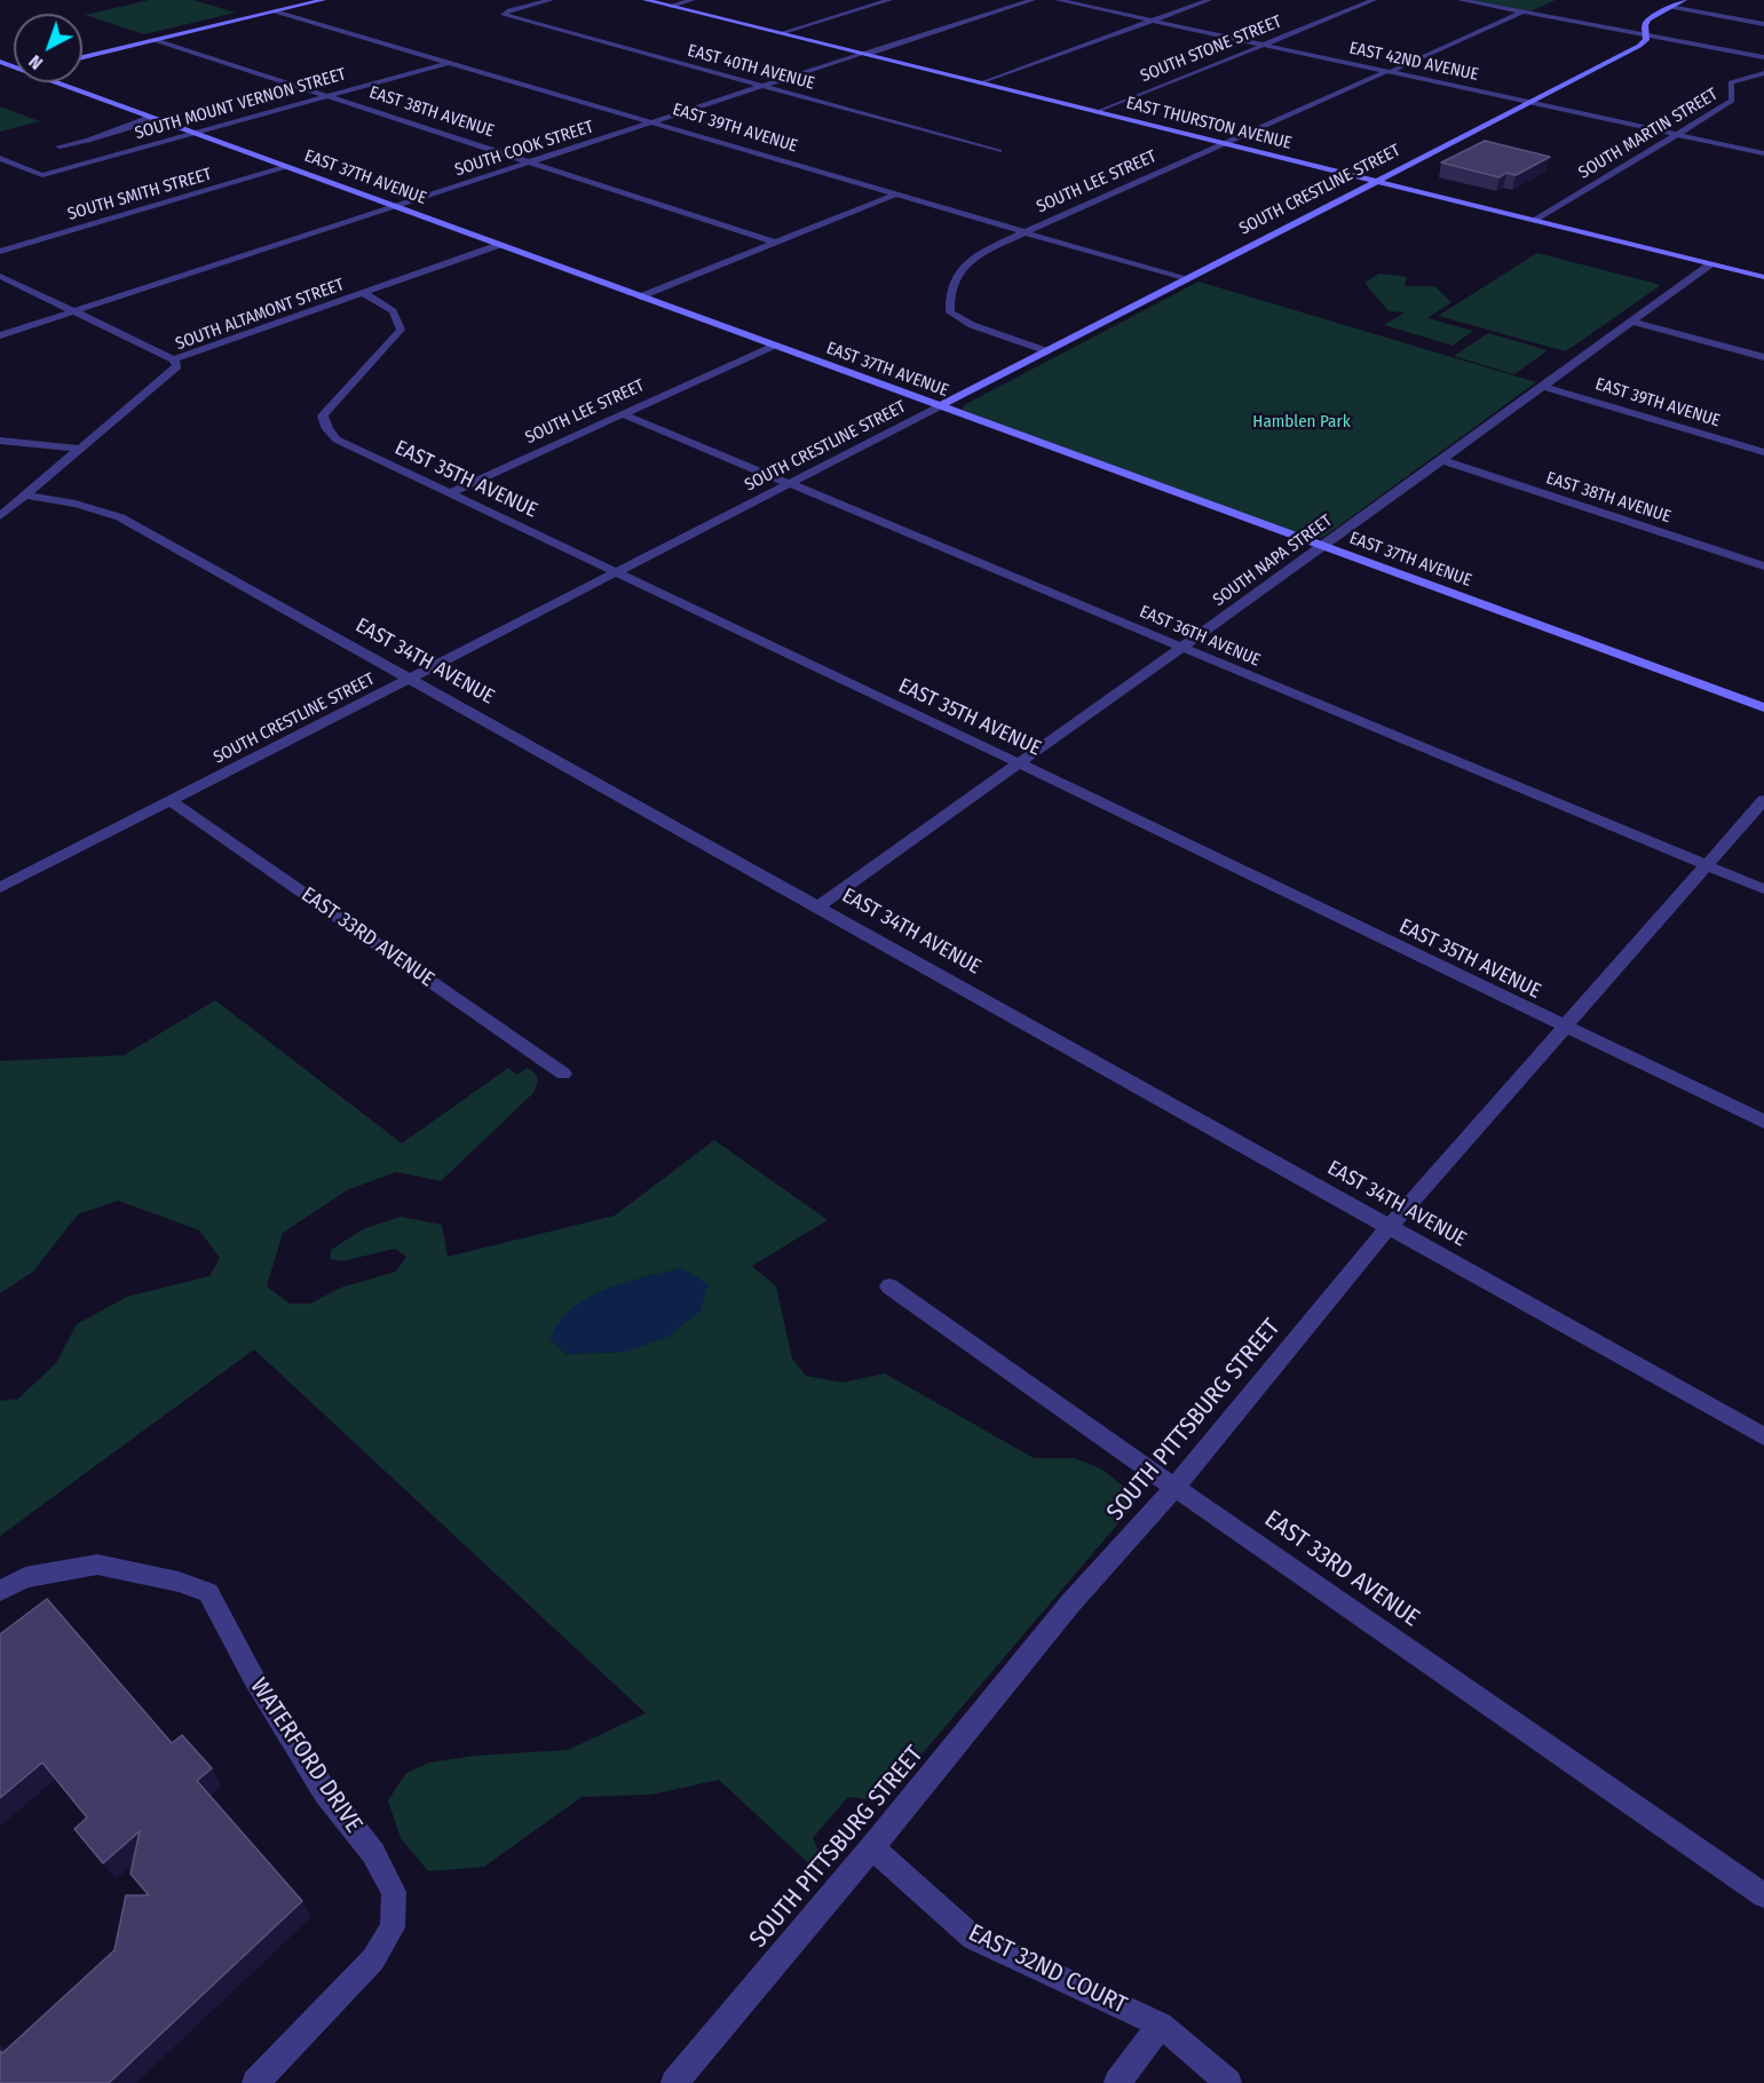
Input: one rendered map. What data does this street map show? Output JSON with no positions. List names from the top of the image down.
{
  "streets": {
    "street": [
      "SOUTH STONE STREET",
      "EAST 42ND AVENUE",
      "EAST 40TH AVENUE",
      "SOUTH MOUNT VERNON STREET",
      "EAST 38TH AVENUE",
      "EAST THURSTON AVENUE",
      "EAST 39TH AVENUE",
      "SOUTH MARTIN STREET",
      "SOUTH COOK STREET",
      "EAST 37TH AVENUE",
      "SOUTH LEE STREET",
      "SOUTH CRESTLINE STREET",
      "SOUTH SMITH STREET",
      "SOUTH ALTAMONT STREET",
      "EAST 35TH AVENUE",
      "SOUTH NAPA STREET",
      "EAST 36TH AVENUE",
      "EAST 34TH AVENUE",
      "EAST 33RD AVENUE",
      "SOUTH PITTSBURG STREET",
      "WATERFORD DRIVE",
      "EAST 32ND COURT"
    ]
  },
  "crossings": [
    ["SOUTH STONE STREET", "EAST 42ND AVENUE"],
    ["SOUTH STONE STREET", "EAST THURSTON AVENUE"],
    ["EAST 42ND AVENUE", "SOUTH MARTIN STREET"],
    ["EAST 42ND AVENUE", "SOUTH LEE STREET"],
    ["EAST 42ND AVENUE", "SOUTH CRESTLINE STREET"],
    ["EAST 40TH AVENUE", "SOUTH COOK STREET"],
    ["SOUTH MOUNT VERNON STREET", "EAST 38TH AVENUE"],
    ["SOUTH MOUNT VERNON STREET", "EAST 39TH AVENUE"],
    ["SOUTH MOUNT VERNON STREET", "EAST 37TH AVENUE"],
    ["EAST 38TH AVENUE", "SOUTH COOK STREET"],
    ["EAST 38TH AVENUE", "SOUTH NAPA STREET"],
    ["EAST THURSTON AVENUE", "SOUTH MARTIN STREET"],
    ["EAST THURSTON AVENUE", "SOUTH COOK STREET"],
    ["EAST THURSTON AVENUE", "SOUTH LEE STREET"],
    ["EAST THURSTON AVENUE", "SOUTH CRESTLINE STREET"],
    ["EAST THURSTON AVENUE", "SOUTH NAPA STREET"],
    ["EAST 39TH AVENUE", "SOUTH COOK STREET"],
    ["EAST 39TH AVENUE", "SOUTH LEE STREET"],
    ["EAST 39TH AVENUE", "SOUTH CRESTLINE STREET"],
    ["EAST 39TH AVENUE", "SOUTH NAPA STREET"],
    ["SOUTH COOK STREET", "EAST 37TH AVENUE"],
    ["EAST 37TH AVENUE", "SOUTH LEE STREET"],
    ["EAST 37TH AVENUE", "SOUTH CRESTLINE STREET"],
    ["EAST 37TH AVENUE", "SOUTH SMITH STREET"],
    ["EAST 37TH AVENUE", "SOUTH ALTAMONT STREET"],
    ["EAST 37TH AVENUE", "SOUTH NAPA STREET"],
    ["SOUTH LEE STREET", "SOUTH CRESTLINE STREET"],
    ["SOUTH LEE STREET", "EAST 35TH AVENUE"],
    ["SOUTH LEE STREET", "EAST 36TH AVENUE"],
    ["SOUTH CRESTLINE STREET", "EAST 35TH AVENUE"],
    ["SOUTH CRESTLINE STREET", "EAST 36TH AVENUE"],
    ["SOUTH CRESTLINE STREET", "EAST 34TH AVENUE"],
    ["SOUTH CRESTLINE STREET", "EAST 33RD AVENUE"],
    ["SOUTH ALTAMONT STREET", "EAST 35TH AVENUE"],
    ["SOUTH ALTAMONT STREET", "EAST 34TH AVENUE"],
    ["EAST 35TH AVENUE", "SOUTH NAPA STREET"],
    ["EAST 35TH AVENUE", "SOUTH PITTSBURG STREET"],
    ["SOUTH NAPA STREET", "EAST 36TH AVENUE"],
    ["SOUTH NAPA STREET", "EAST 34TH AVENUE"],
    ["EAST 36TH AVENUE", "SOUTH PITTSBURG STREET"],
    ["EAST 34TH AVENUE", "SOUTH PITTSBURG STREET"],
    ["EAST 33RD AVENUE", "SOUTH PITTSBURG STREET"],
    ["SOUTH PITTSBURG STREET", "EAST 32ND COURT"]
  ],
  "parks": ["Hamblen Park"],
  "north": "bottom left"
}
